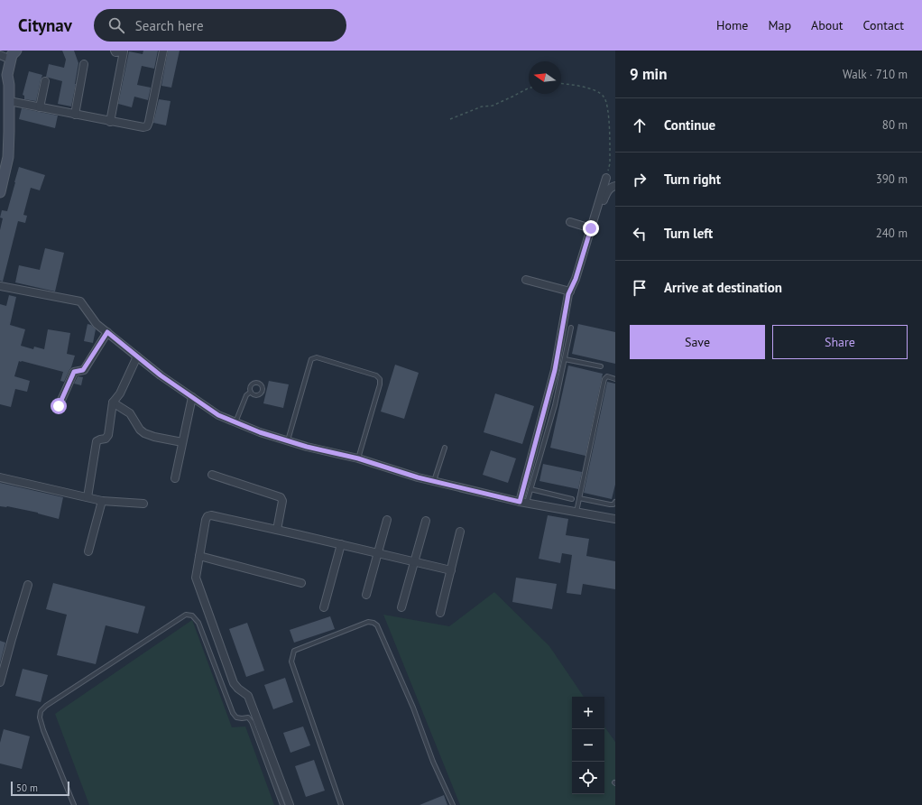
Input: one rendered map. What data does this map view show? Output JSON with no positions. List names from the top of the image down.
{
  "scale_bar": "50 m",
  "north": "left",
  "page": {
    "header": "Citynav",
    "search": "Search here",
    "nav": [
      "Home",
      "Map",
      "About",
      "Contact"
    ],
    "heading": ["9 min", "Walk · 710 m"],
    "list": [
      ["Continue", "80 m"],
      ["Turn right", "390 m"],
      ["Turn left", "240 m"],
      "Arrive at destination"
    ],
    "buttons": ["Save", "Share"],
    "map_buttons": ["+", "−"],
    "scale": "50 m"
  }
}
